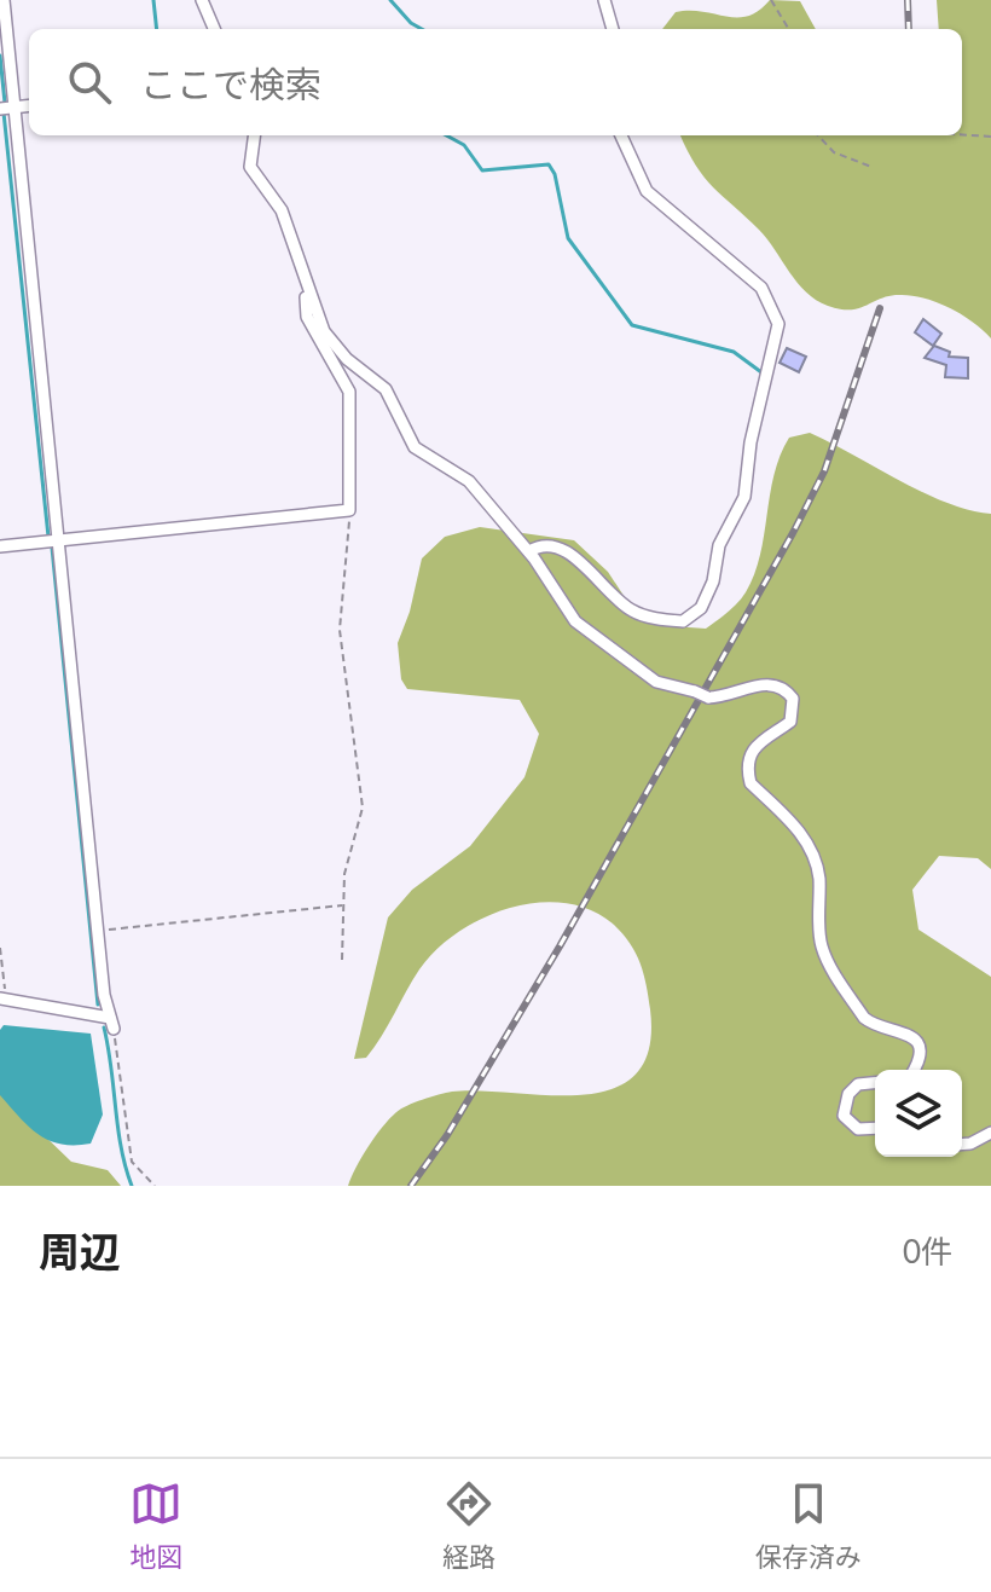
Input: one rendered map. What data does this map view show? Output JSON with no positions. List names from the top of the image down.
{
  "page": {
    "search": "ここで検索",
    "heading": ["周辺", "0件"],
    "nav": ["地図", "経路", "保存済み"]
  }
}
